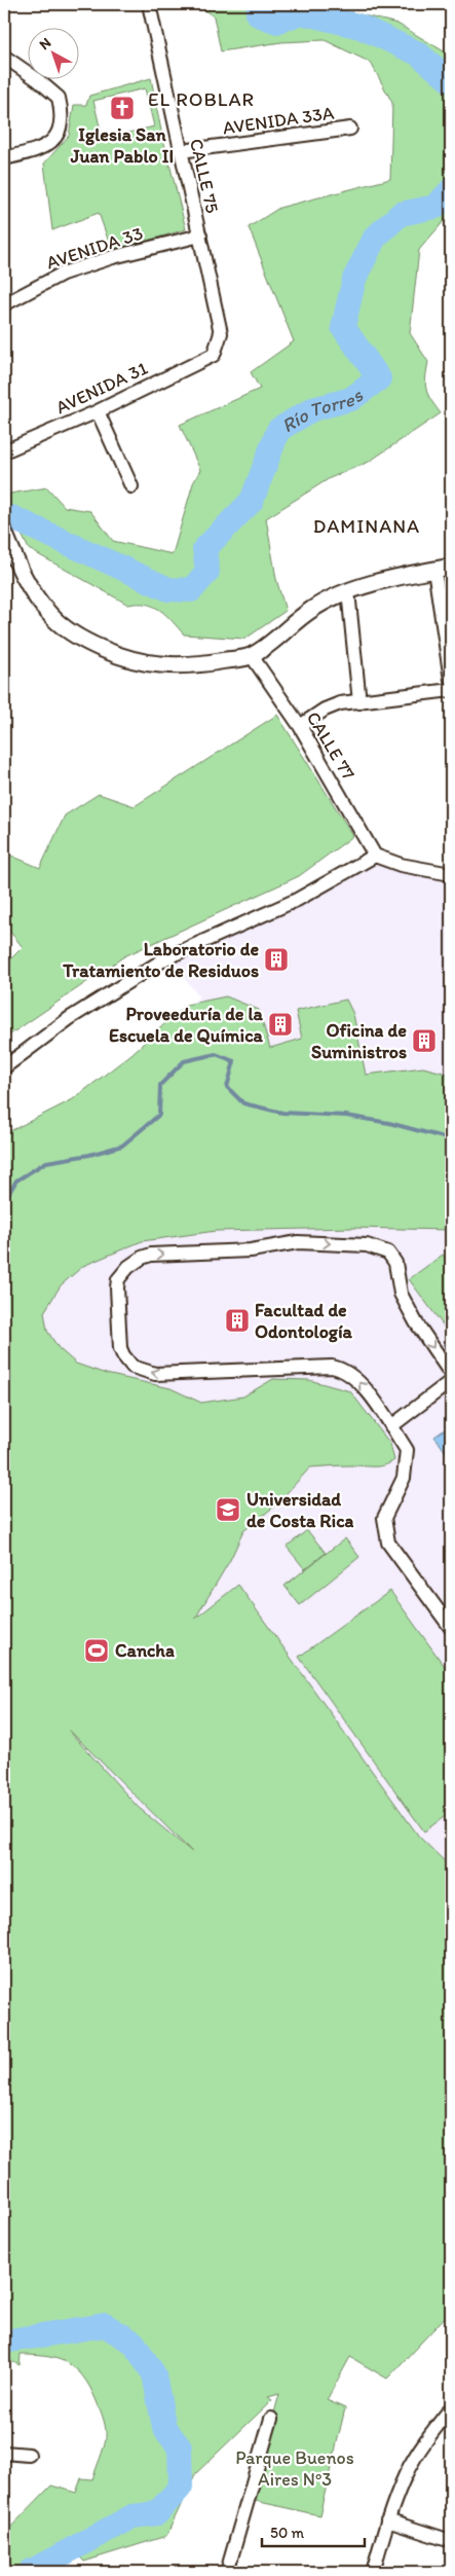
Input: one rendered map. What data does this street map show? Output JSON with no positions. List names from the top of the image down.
{
  "streets": {
    "street": [
      "AVENIDA 33A",
      "CALLE 75",
      "AVENIDA 33",
      "AVENIDA 31",
      "CALLE 77"
    ]
  },
  "crossings": [
    ["AVENIDA 33A", "CALLE 75"],
    ["CALLE 75", "AVENIDA 33"],
    ["CALLE 75", "AVENIDA 31"]
  ],
  "districts": ["EL ROBLAR", "DAMINANA"],
  "water": ["Río Torres"],
  "parks": ["Parque Buenos Aires Nº3"],
  "places": {
    "church": ["Iglesia San Juan Pablo II"],
    "building": [
      "Laboratorio de Tratamiento de Residuos",
      "Proveeduría de la Escuela de Química",
      "Oficina de Suministros",
      "Facultad de Odontología"
    ],
    "school or university": ["Universidad de Costa Rica"],
    "sports": ["Cancha"]
  },
  "scale_bar": "50 m",
  "north": "top left"
}
